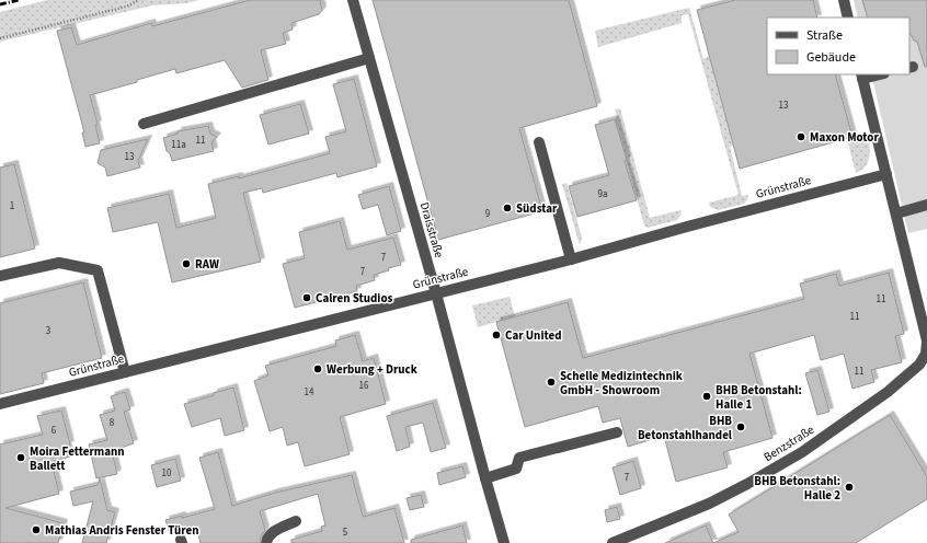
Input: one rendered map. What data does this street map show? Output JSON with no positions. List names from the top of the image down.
{
  "streets": {
    "street": ["Grünstraße", "Draisstraße", "Benzstraße"]
  },
  "crossings": [
    ["Grünstraße", "Draisstraße"],
    ["Grünstraße", "Benzstraße"]
  ],
  "places": [
    "Maxon Motor",
    "Südstar",
    "RAW",
    "Calren Studios",
    "Car United",
    "Werbung + Druck",
    "Schelle Medizintechnik GmbH - Showroom",
    "BHB Betonstahl: Halle 1",
    "BHB Betonstahlhandel",
    "Moira Fettermann Ballett",
    "BHB Betonstahl: Halle 2",
    "Mathias Andris Fenster Türen"
  ],
  "house_numbers": [
    "13",
    "11",
    "11a",
    "13",
    "9a",
    "1",
    "9",
    "7",
    "7",
    "11",
    "11",
    "3",
    "11",
    "16",
    "14",
    "8",
    "6",
    "10",
    "7",
    "5"
  ],
  "legend": ["Straße", "Gebäude"]
}
